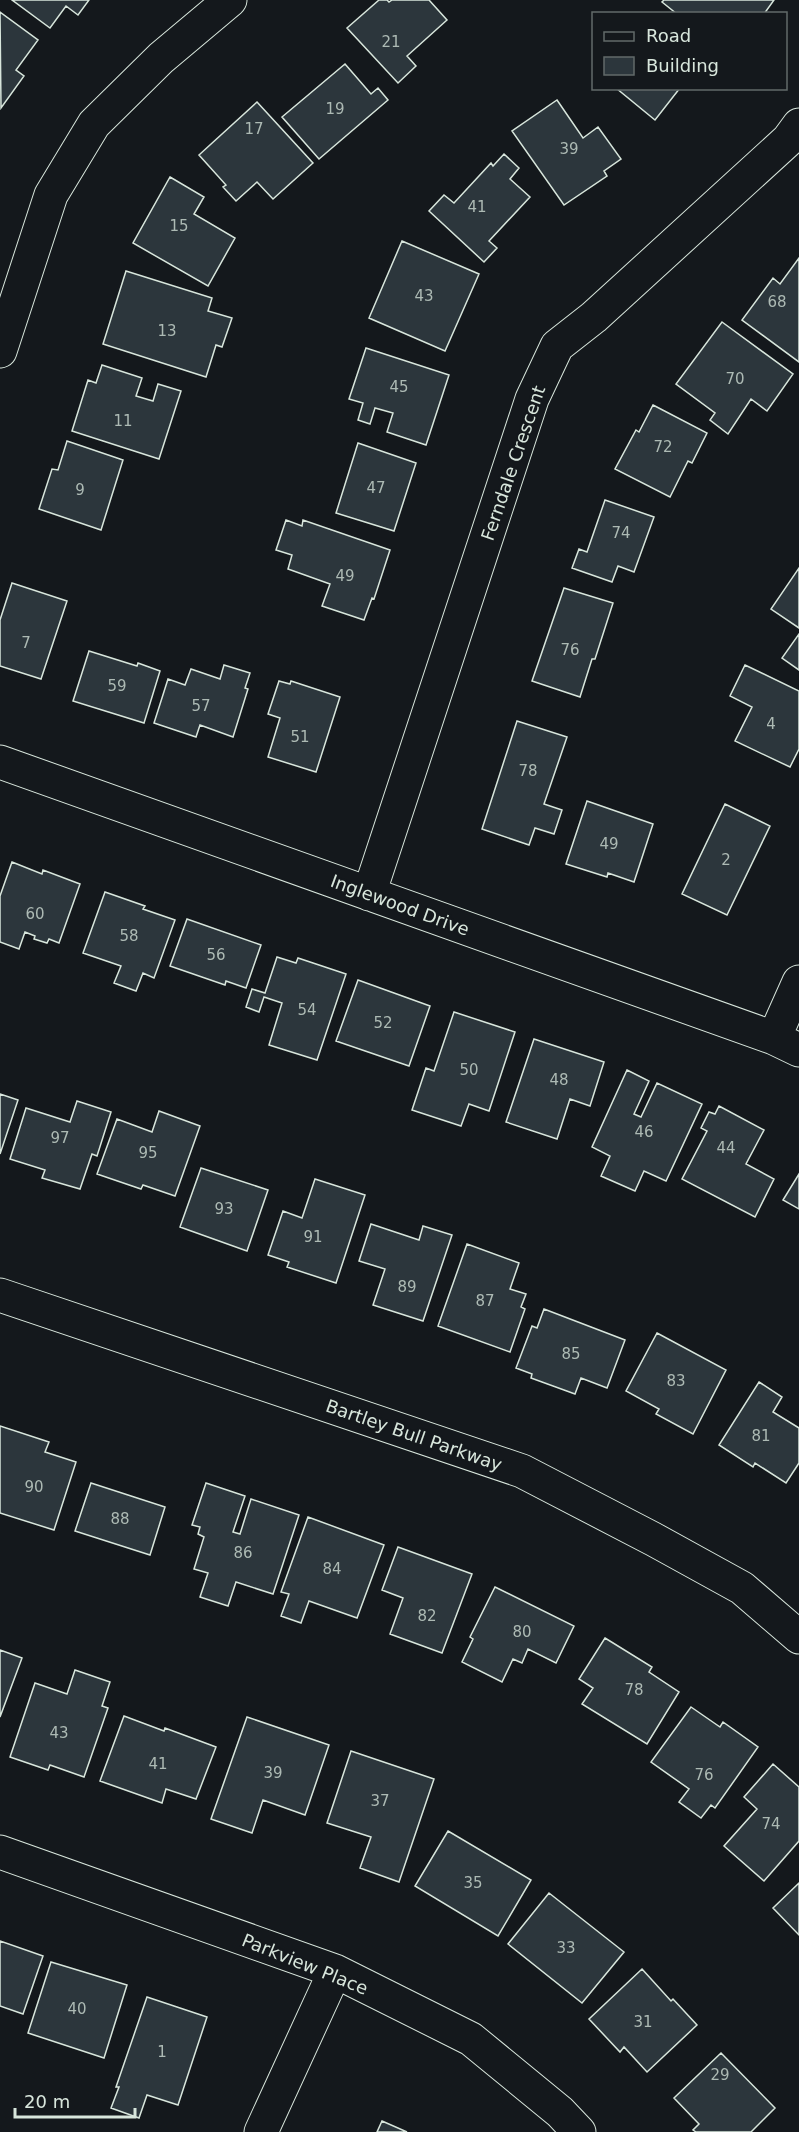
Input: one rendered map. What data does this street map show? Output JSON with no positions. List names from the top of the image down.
{
  "streets": {
    "street": [
      "Ferndale Crescent",
      "Inglewood Drive",
      "Bartley Bull Parkway",
      "Parkview Place"
    ]
  },
  "crossings": [
    ["Ferndale Crescent", "Inglewood Drive"]
  ],
  "house_numbers": [
    "21",
    "19",
    "17",
    "39",
    "41",
    "15",
    "43",
    "68",
    "13",
    "70",
    "45",
    "11",
    "72",
    "47",
    "9",
    "74",
    "49",
    "7",
    "76",
    "59",
    "57",
    "4",
    "51",
    "78",
    "49",
    "2",
    "60",
    "58",
    "56",
    "54",
    "52",
    "50",
    "48",
    "46",
    "97",
    "44",
    "95",
    "93",
    "91",
    "89",
    "87",
    "85",
    "83",
    "81",
    "90",
    "88",
    "86",
    "84",
    "82",
    "80",
    "78",
    "43",
    "41",
    "39",
    "76",
    "37",
    "74",
    "35",
    "33",
    "40",
    "31",
    "1",
    "29"
  ],
  "legend": ["Road", "Building"],
  "scale_bar": "20 m"
}
